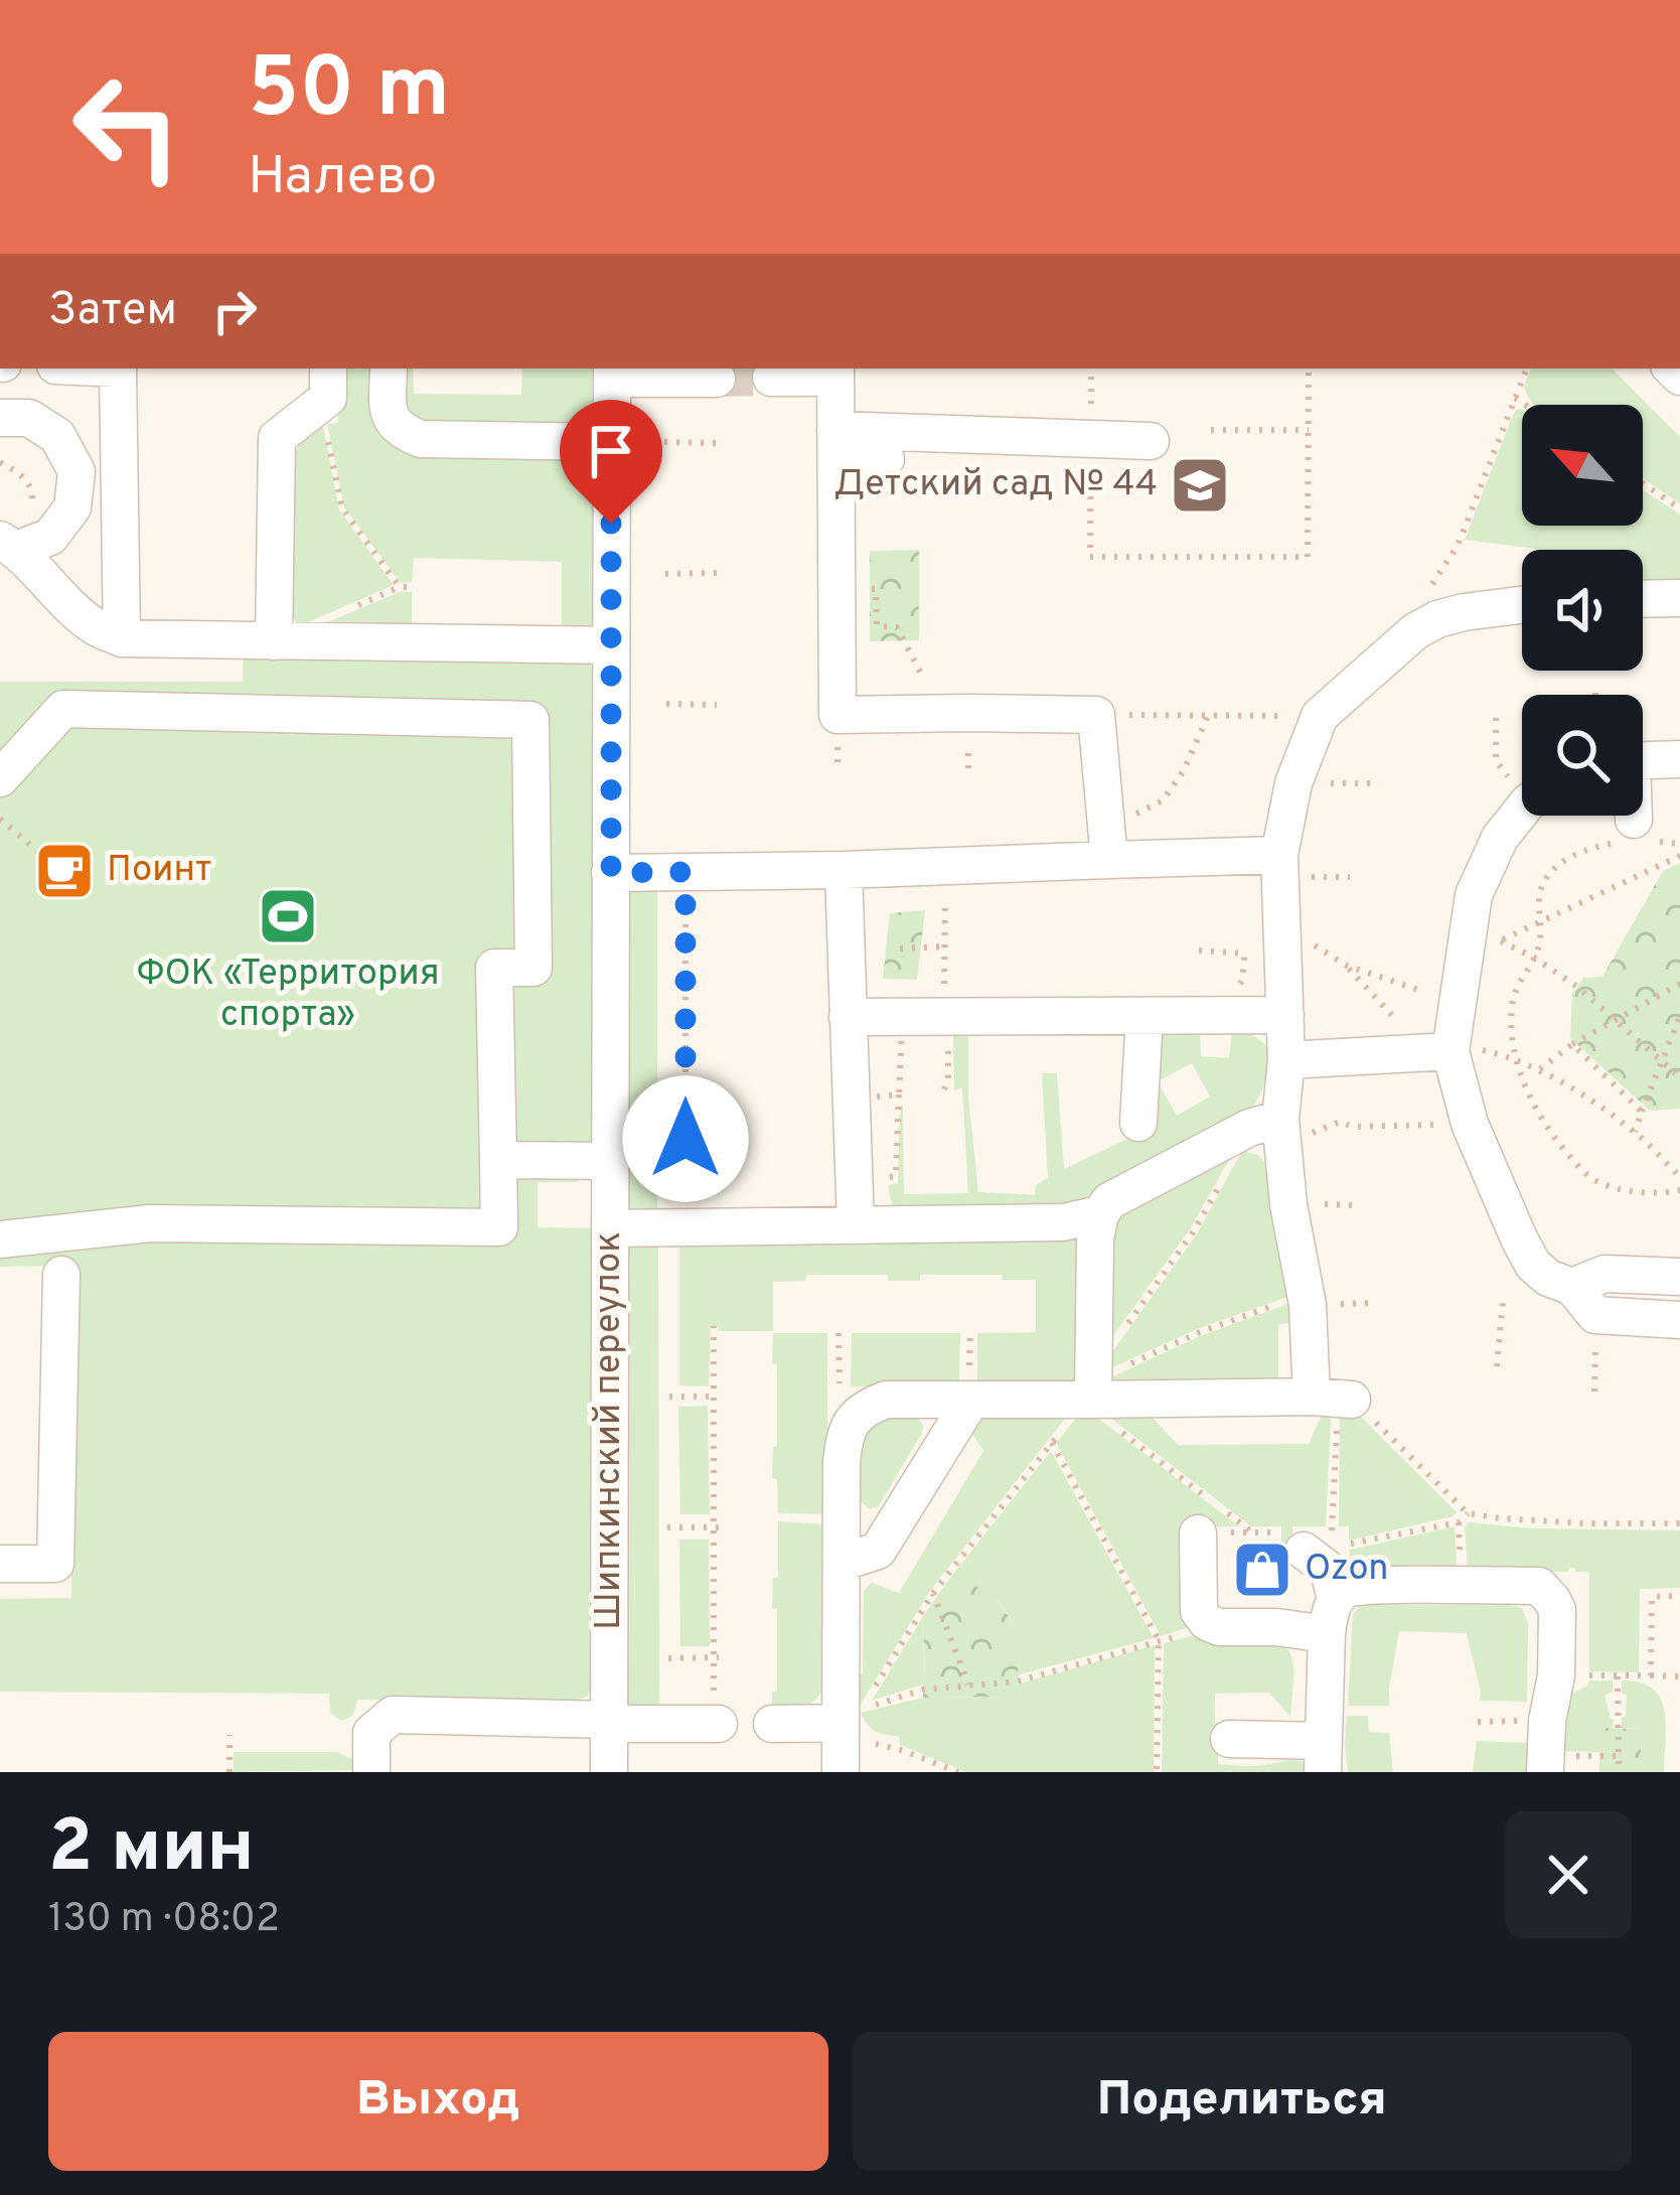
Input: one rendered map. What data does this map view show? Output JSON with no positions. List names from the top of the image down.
{
  "streets": {
    "street": ["Шипкинский переулок"]
  },
  "places": {
    "school or university": ["Детский сад № 44"],
    "cafe": ["Поинт"],
    "sports": ["ФОК «Территория спорта»"],
    "shop": ["Ozon"]
  },
  "north": "top left",
  "page": {
    "turn": ["50 m", "Налево"],
    "then": "Затем",
    "heading": ["2 мин", "130 m · 08:02"],
    "buttons": ["Выход", "Поделиться"]
  }
}
